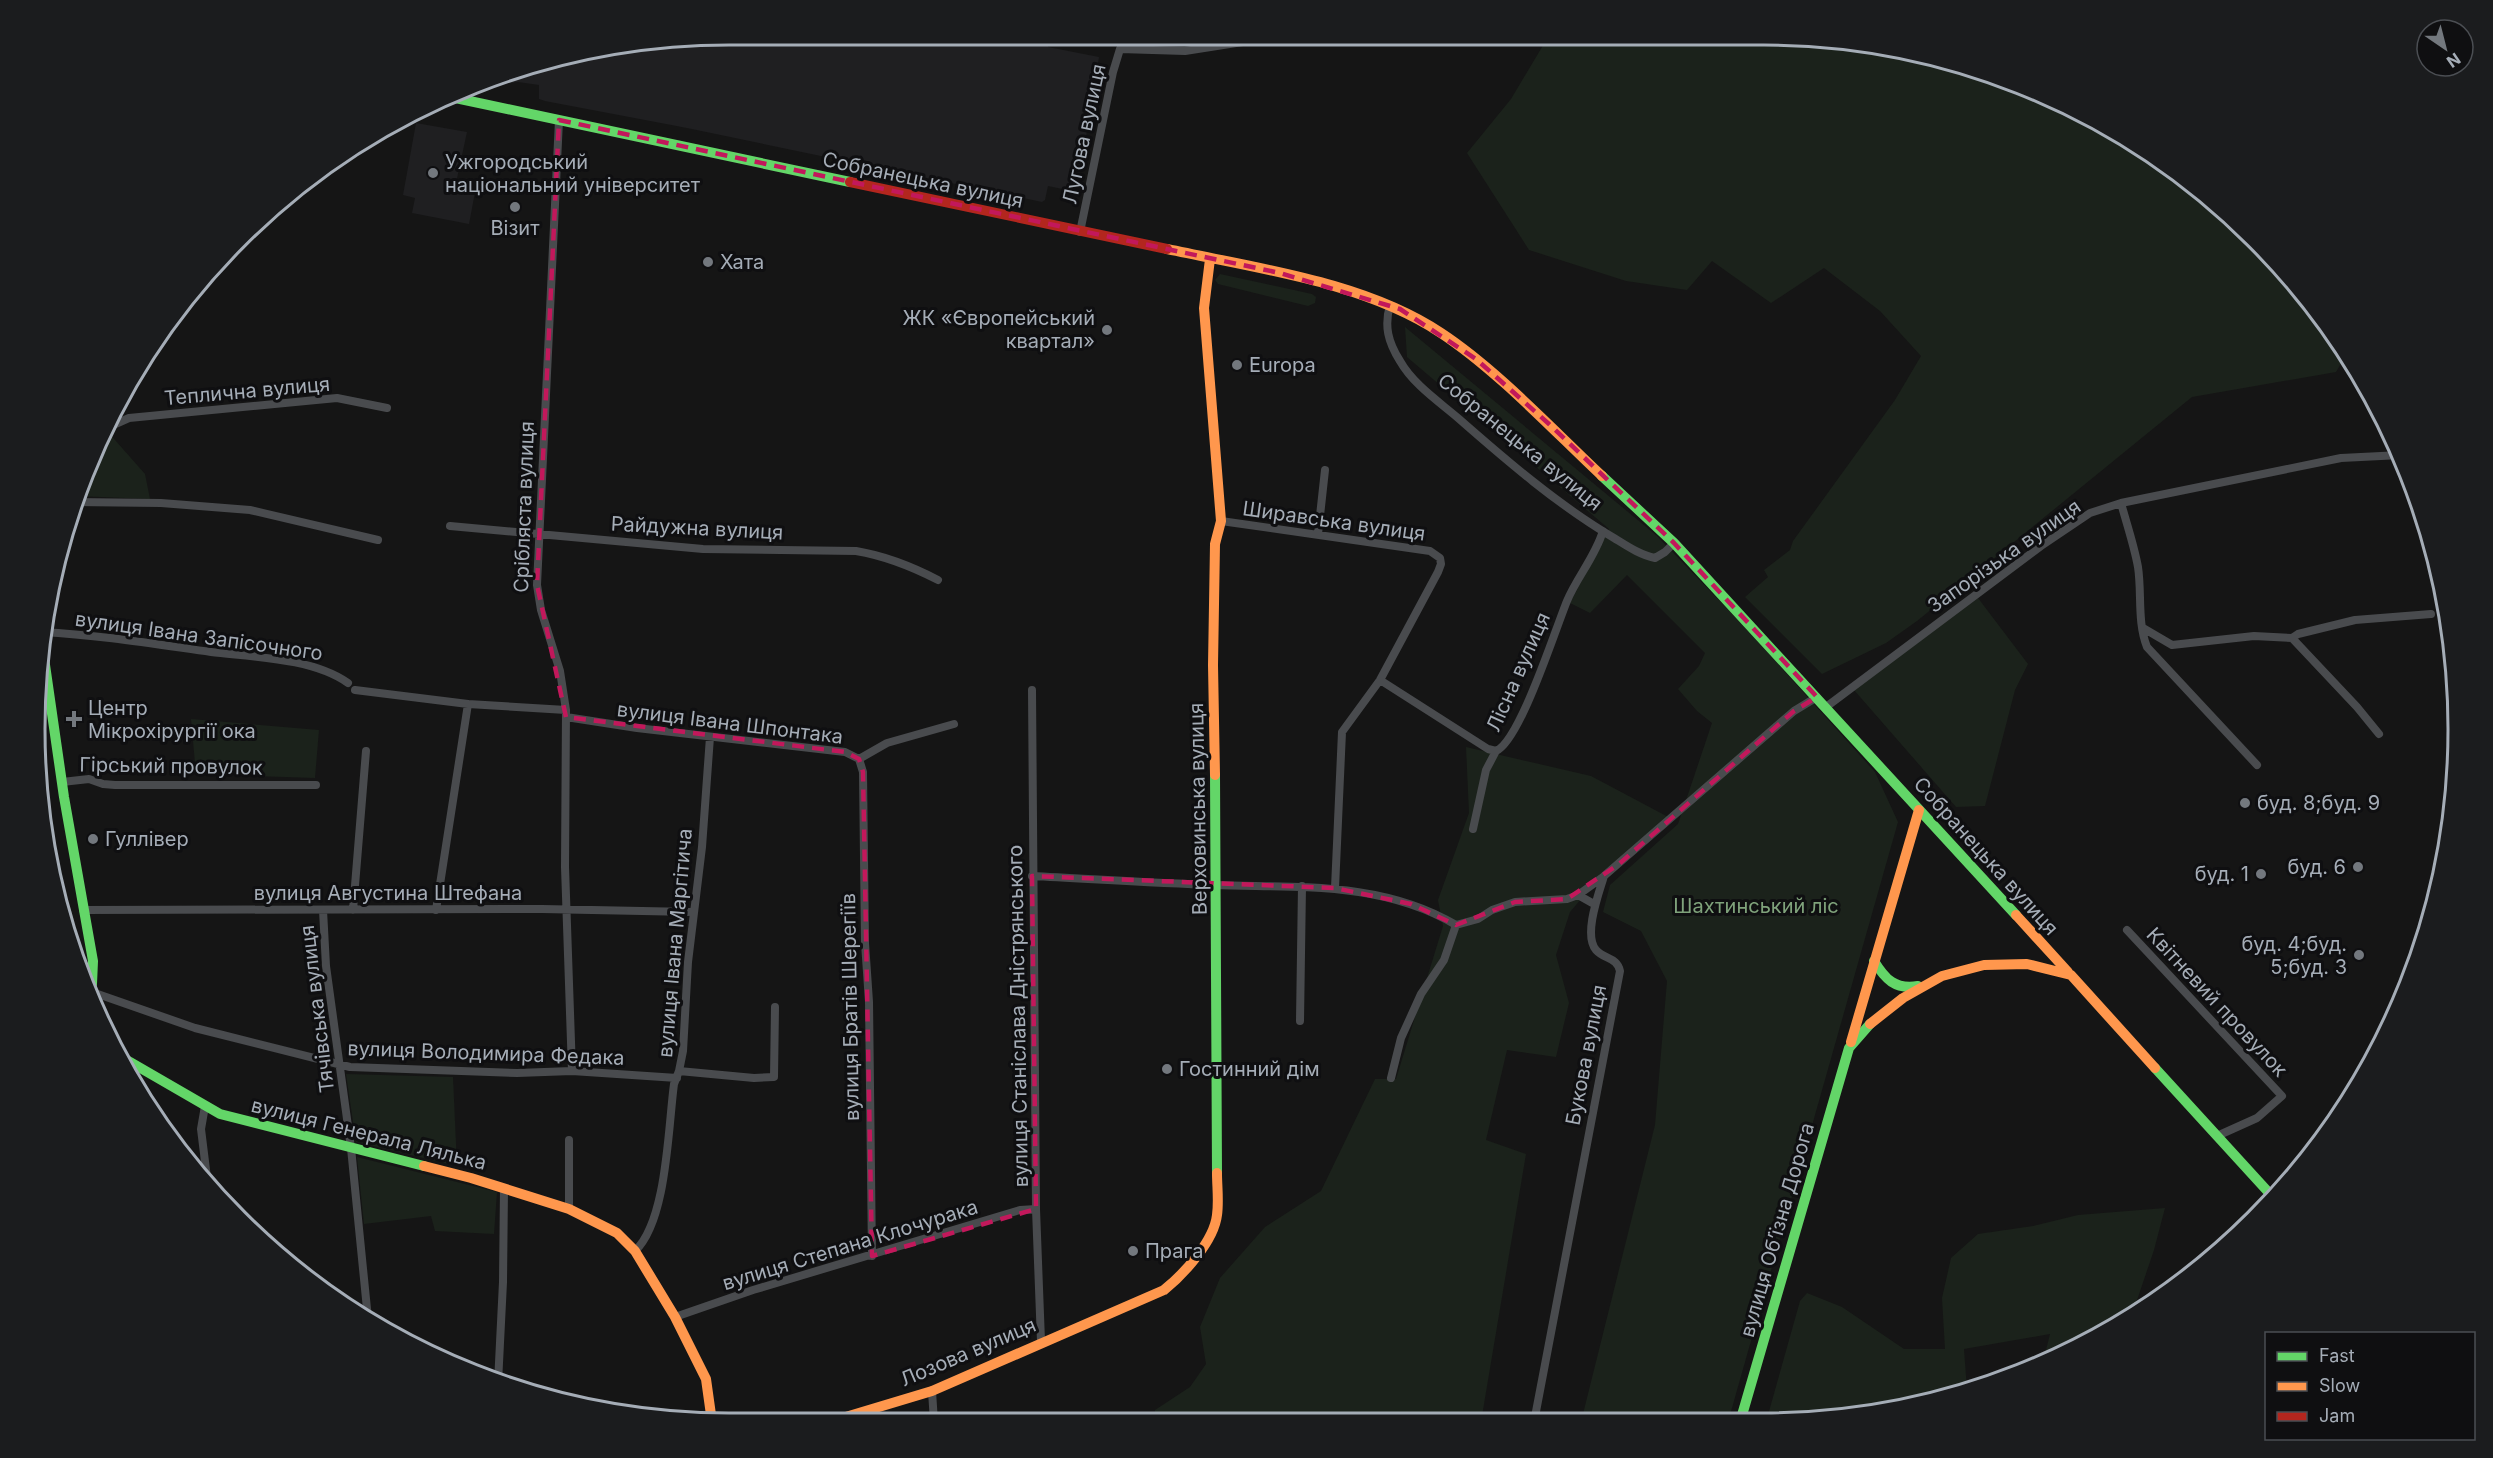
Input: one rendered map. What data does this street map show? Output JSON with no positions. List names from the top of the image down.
{
  "streets": {
    "main road": [
      "Собранецька вулиця",
      "Верховинська вулиця",
      "вулиця Генерала Лялька",
      "вулиця Обʼїзна Дорога",
      "Лозова вулиця"
    ],
    "street": [
      "Лугова вулиця",
      "Теплична вулиця",
      "Срібляста вулиця",
      "Ширавська вулиця",
      "Райдужна вулиця",
      "Запорізька вулиця",
      "вулиця Івана Запісочного",
      "Лісна вулиця",
      "вулиця Івана Шпонтака",
      "Гірський провулок",
      "вулиця Августина Штефана",
      "вулиця Івана Маргітича",
      "Квітневий провулок",
      "вулиця Братів Шерегіїв",
      "Тячівська вулиця",
      "вулиця Станіслава Дністрянського",
      "вулиця Володимира Федака",
      "Букова вулиця",
      "вулиця Степана Клочурака"
    ]
  },
  "crossings": [
    ["Лугова вулиця", "Собранецька вулиця"],
    ["Собранецька вулиця", "Срібляста вулиця"],
    ["Собранецька вулиця", "Запорізька вулиця"],
    ["Собранецька вулиця", "Лісна вулиця"],
    ["Собранецька вулиця", "Верховинська вулиця"],
    ["Собранецька вулиця", "Квітневий провулок"],
    ["Собранецька вулиця", "Букова вулиця"],
    ["Собранецька вулиця", "вулиця Обʼїзна Дорога"],
    ["Срібляста вулиця", "Райдужна вулиця"],
    ["Срібляста вулиця", "вулиця Івана Шпонтака"],
    ["Срібляста вулиця", "вулиця Августина Штефана"],
    ["Срібляста вулиця", "вулиця Володимира Федака"],
    ["Ширавська вулиця", "Верховинська вулиця"],
    ["вулиця Івана Шпонтака", "вулиця Івана Маргітича"],
    ["вулиця Івана Шпонтака", "вулиця Братів Шерегіїв"],
    ["Верховинська вулиця", "Лозова вулиця"],
    ["вулиця Августина Штефана", "вулиця Івана Маргітича"],
    ["вулиця Августина Штефана", "Тячівська вулиця"],
    ["вулиця Івана Маргітича", "вулиця Володимира Федака"],
    ["вулиця Братів Шерегіїв", "вулиця Степана Клочурака"],
    ["Тячівська вулиця", "вулиця Володимира Федака"],
    ["Тячівська вулиця", "вулиця Генерала Лялька"],
    ["вулиця Станіслава Дністрянського", "вулиця Степана Клочурака"],
    ["вулиця Станіслава Дністрянського", "Лозова вулиця"]
  ],
  "parks": ["Шахтинський ліс"],
  "places": {
    "other": [
      "Ужгородський національний університет",
      "Візит",
      "Хата",
      "ЖК «Європейський квартал»",
      "Europa",
      "буд. 8;буд. 9",
      "Гуллівер",
      "буд. 6",
      "буд. 1",
      "буд. 4;буд. 5;буд. 3",
      "Гостинний дім",
      "Прага"
    ],
    "health": ["Центр Мікрохірургії ока"]
  },
  "legend": ["Fast", "Slow", "Jam"],
  "north": "bottom right"
}
